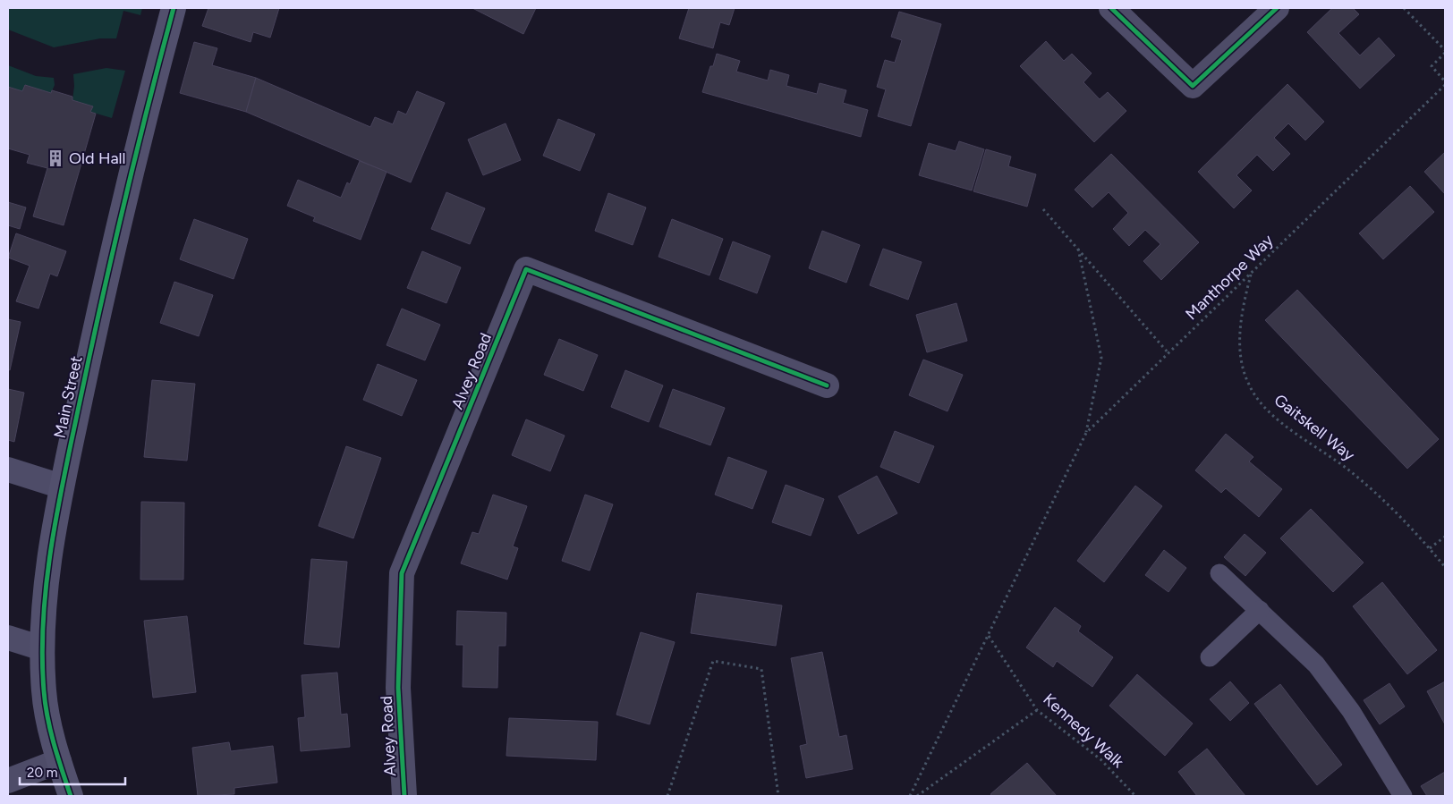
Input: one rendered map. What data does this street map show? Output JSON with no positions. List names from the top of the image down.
{
  "streets": {
    "street": ["Alvey Road", "Main Street"],
    "path": ["Manthorpe Way", "Gaitskell Way", "Kennedy Walk"]
  },
  "crossings": [
    ["Manthorpe Way", "Gaitskell Way"]
  ],
  "places": {
    "building": ["Old Hall"]
  },
  "scale_bar": "20 m"
}
